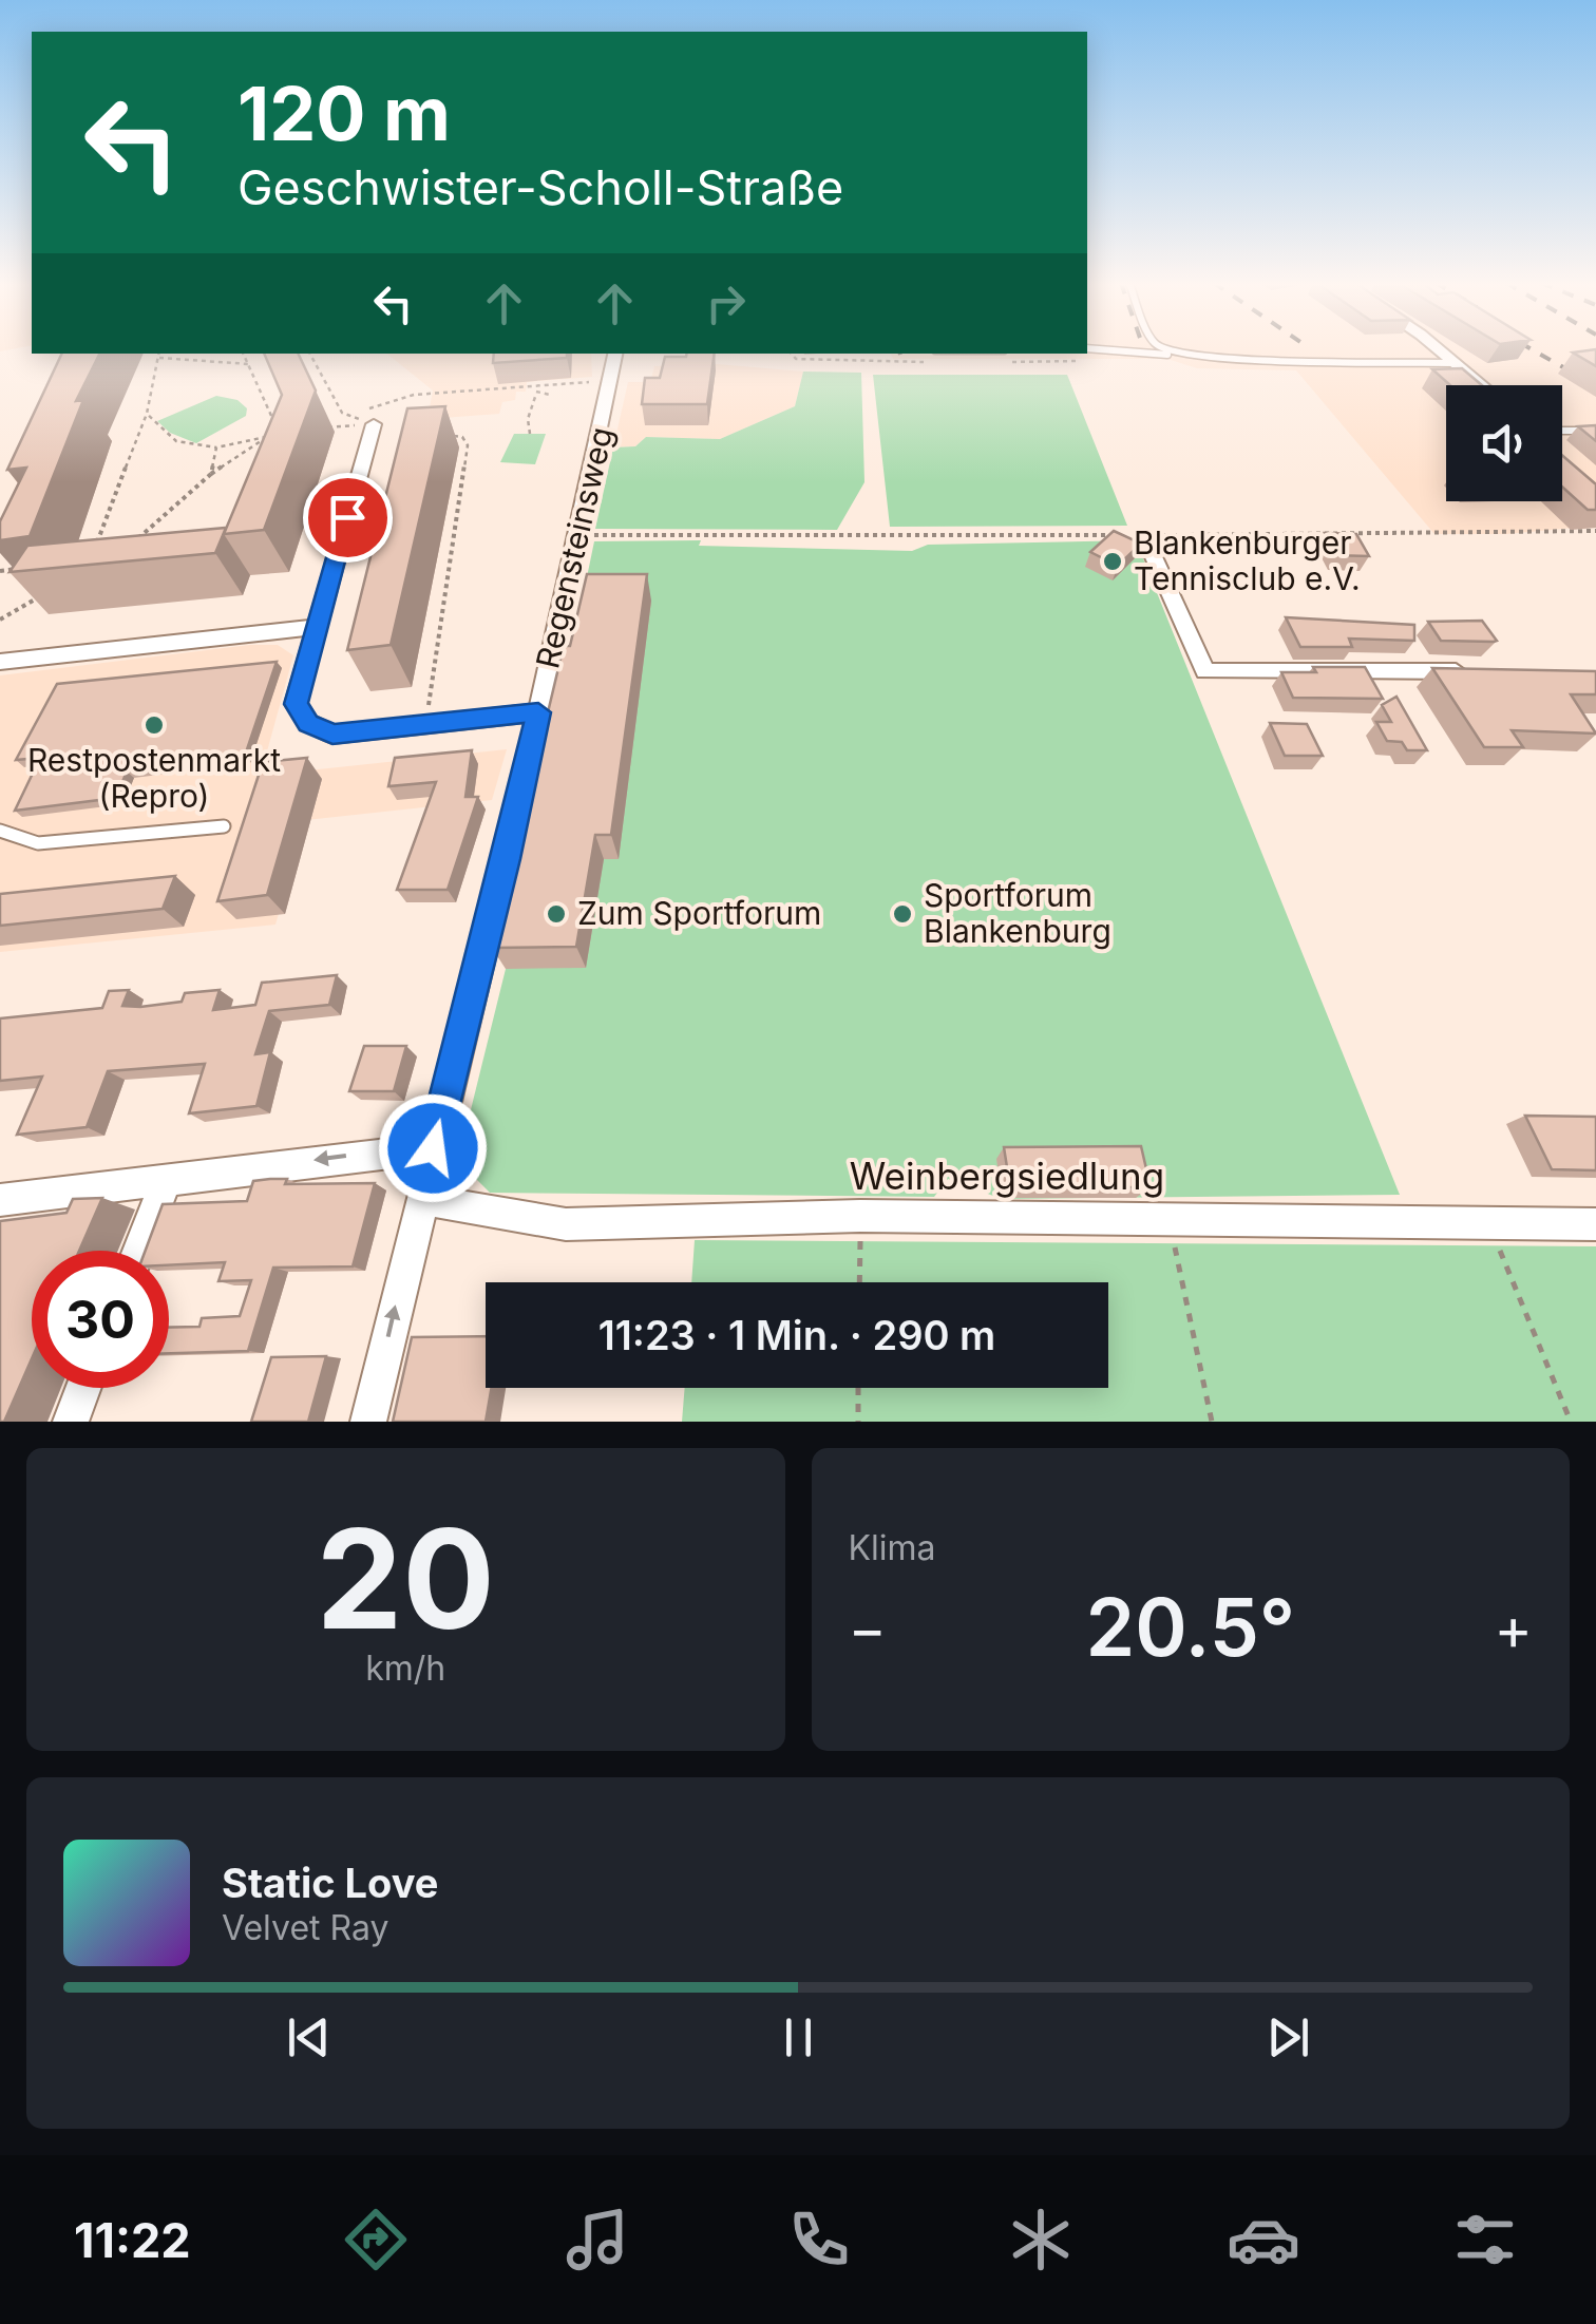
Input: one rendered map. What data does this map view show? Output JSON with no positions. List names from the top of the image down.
{
  "streets": {
    "street": ["Regensteinsweg", "Weinbergsiedlung"]
  },
  "crossings": [
    ["Regensteinsweg", "Weinbergsiedlung"]
  ],
  "places": [
    "Blankenburger Tennisclub e.V.",
    "Restpostenmarkt (Repro)",
    "Zum Sportforum",
    "Sportforum Blankenburg"
  ],
  "page": {
    "turn": ["120 m", "Geschwister-Scholl-Straße"],
    "limit": "30",
    "trip": "11:23 · 1 Min. · 290 m",
    "tile": [
      ["20", "km/h"],
      "Klima"
    ],
    "heat": ["−", "20.5°", "+"],
    "song": ["Static Love", "Velvet Ray"],
    "tabs": "11:22"
  }
}
